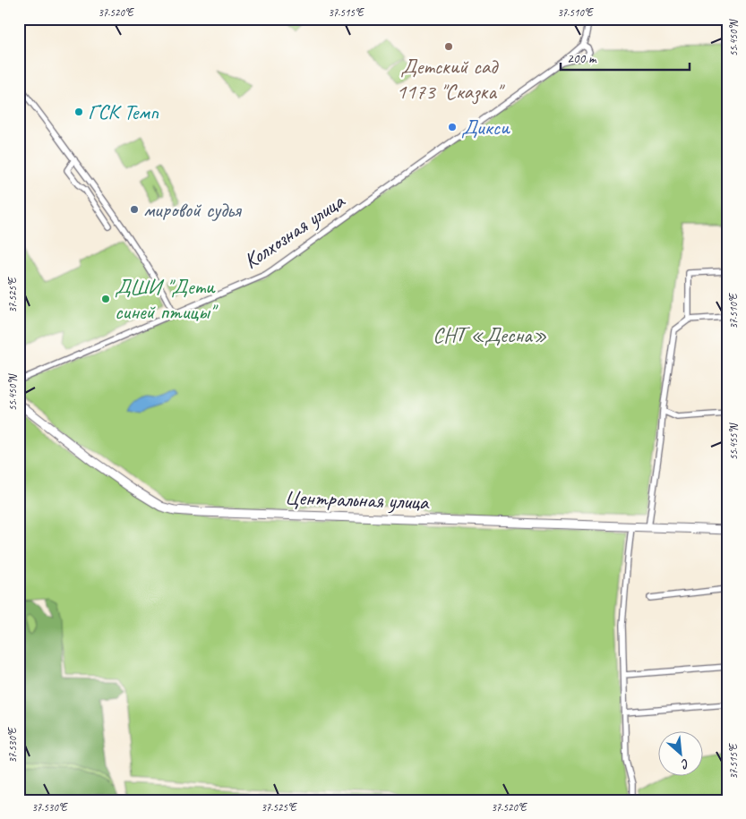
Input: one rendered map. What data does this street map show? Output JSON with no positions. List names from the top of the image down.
{
  "streets": {
    "street": ["Колхозная улица", "Центральная улица"]
  },
  "parks": ["СНТ «Десна»"],
  "places": [
    "Детский сад 1173 \"Сказка\"",
    "ГСК Темп",
    "Дикси",
    "мировой судья",
    "ДШИ \"Дети синей птицы\""
  ],
  "scale_bar": "200 m",
  "north": "bottom right",
  "coordinates": [
    "37.520°E",
    "37.515°E",
    "37.510°E",
    "55.450°N",
    "37.525°E",
    "55.455°N",
    "37.530°E"
  ]
}
